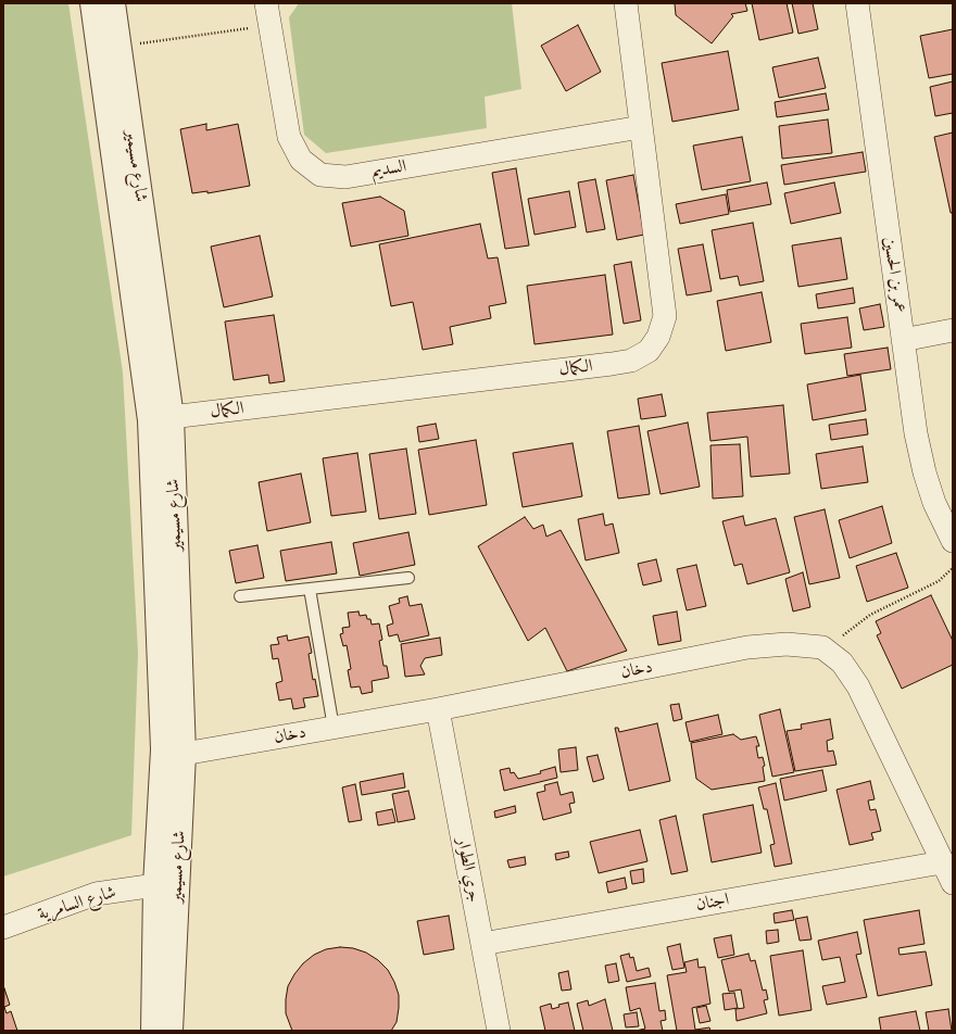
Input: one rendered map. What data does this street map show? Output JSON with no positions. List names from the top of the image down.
{
  "streets": {
    "street": [
      "شارع مسيمير",
      "السديم",
      "عمر بن الحسين",
      "الكمال",
      "دخان",
      "جري الطوار",
      "اجنان",
      "شارع السامرية"
    ]
  },
  "crossings": [
    ["شارع مسيمير", "الكمال"],
    ["شارع مسيمير", "دخان"],
    ["شارع مسيمير", "شارع السامرية"],
    ["السديم", "الكمال"],
    ["دخان", "جري الطوار"],
    ["جري الطوار", "اجنان"]
  ]
}
